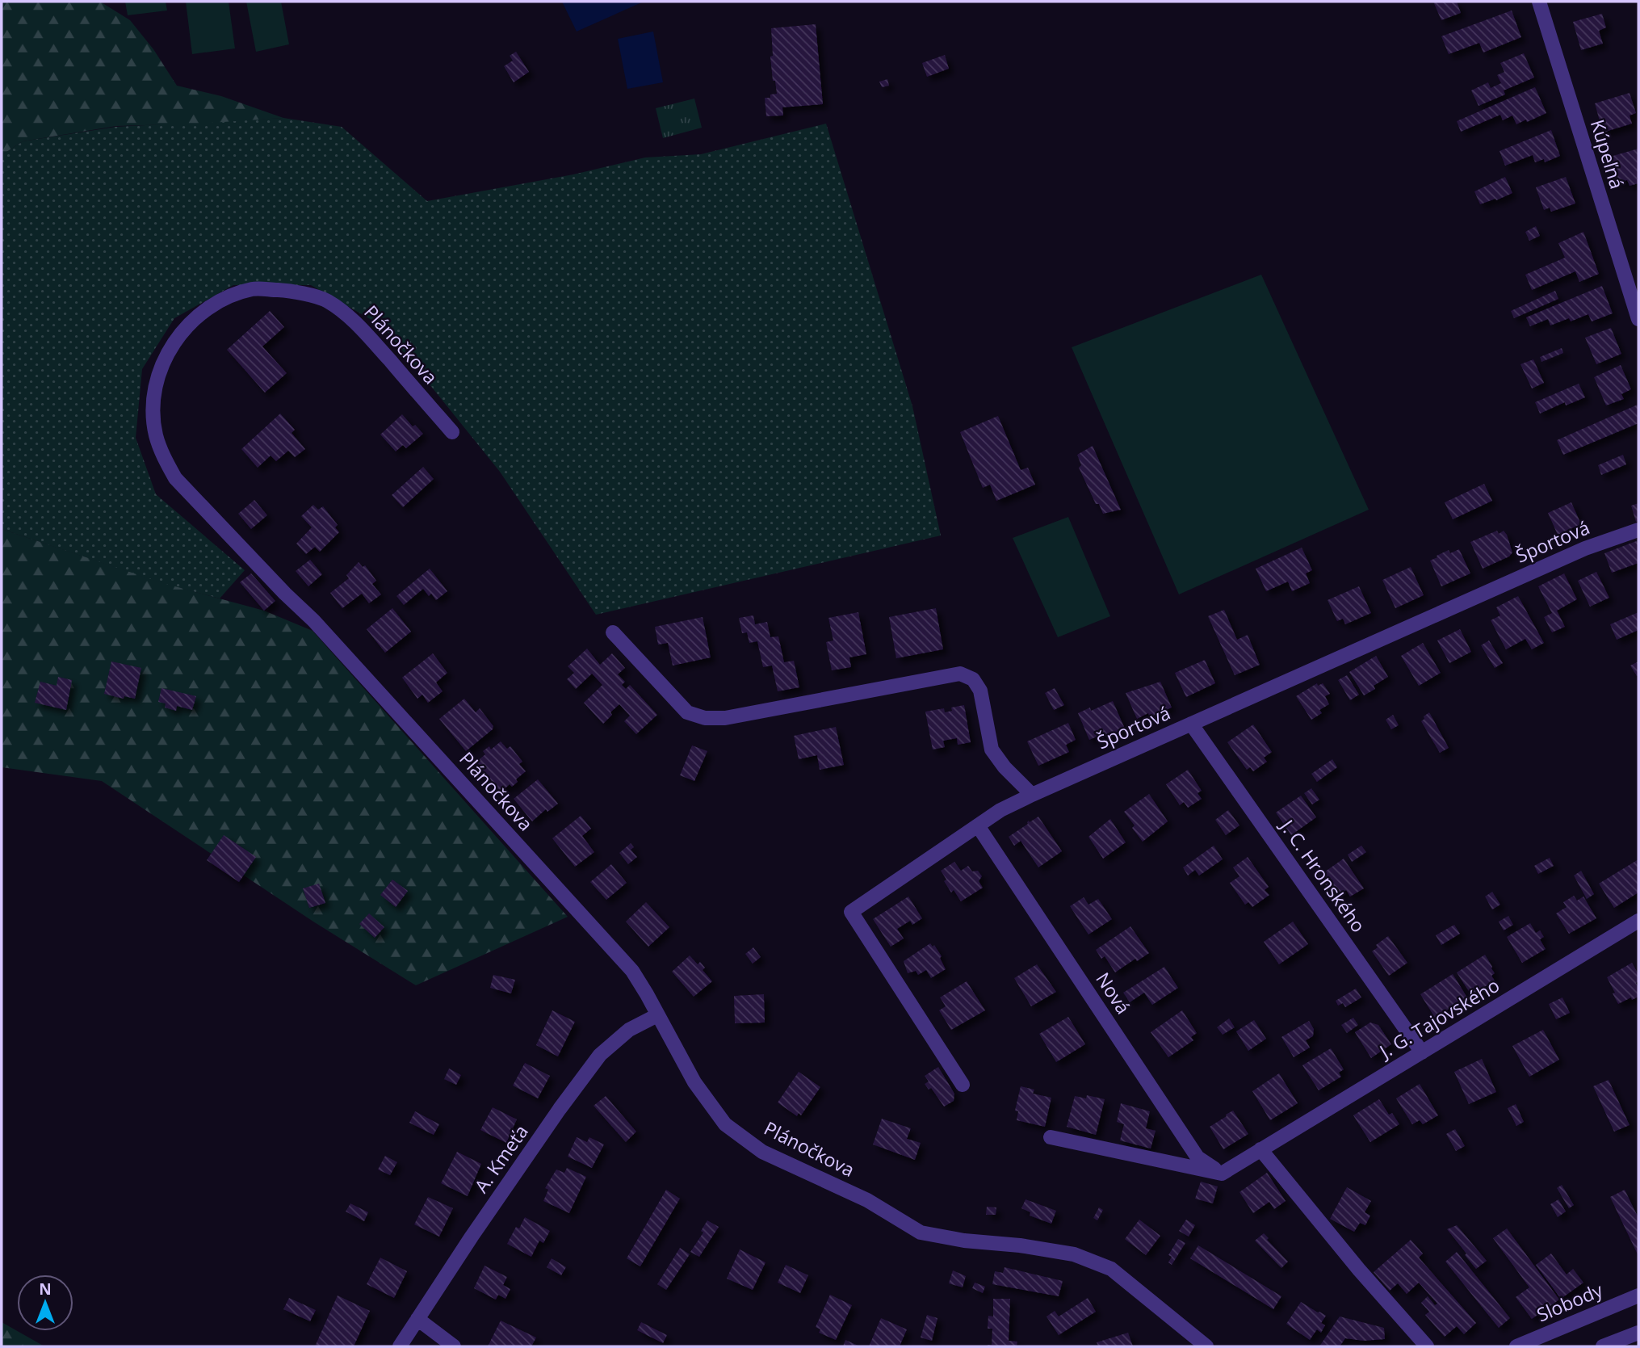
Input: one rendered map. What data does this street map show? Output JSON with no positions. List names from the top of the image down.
{
  "streets": {
    "street": [
      "Kúpeľná",
      "Plánočkova",
      "Športová",
      "J. C. Hronského",
      "Nová",
      "J. G. Tajovského",
      "A. Kmeťa",
      "Slobody"
    ]
  },
  "crossings": [
    ["Plánočkova", "A. Kmeťa"],
    ["Športová", "J. C. Hronského"],
    ["Športová", "Nová"],
    ["J. C. Hronského", "J. G. Tajovského"],
    ["Nová", "J. G. Tajovského"]
  ],
  "north": "top"
}
